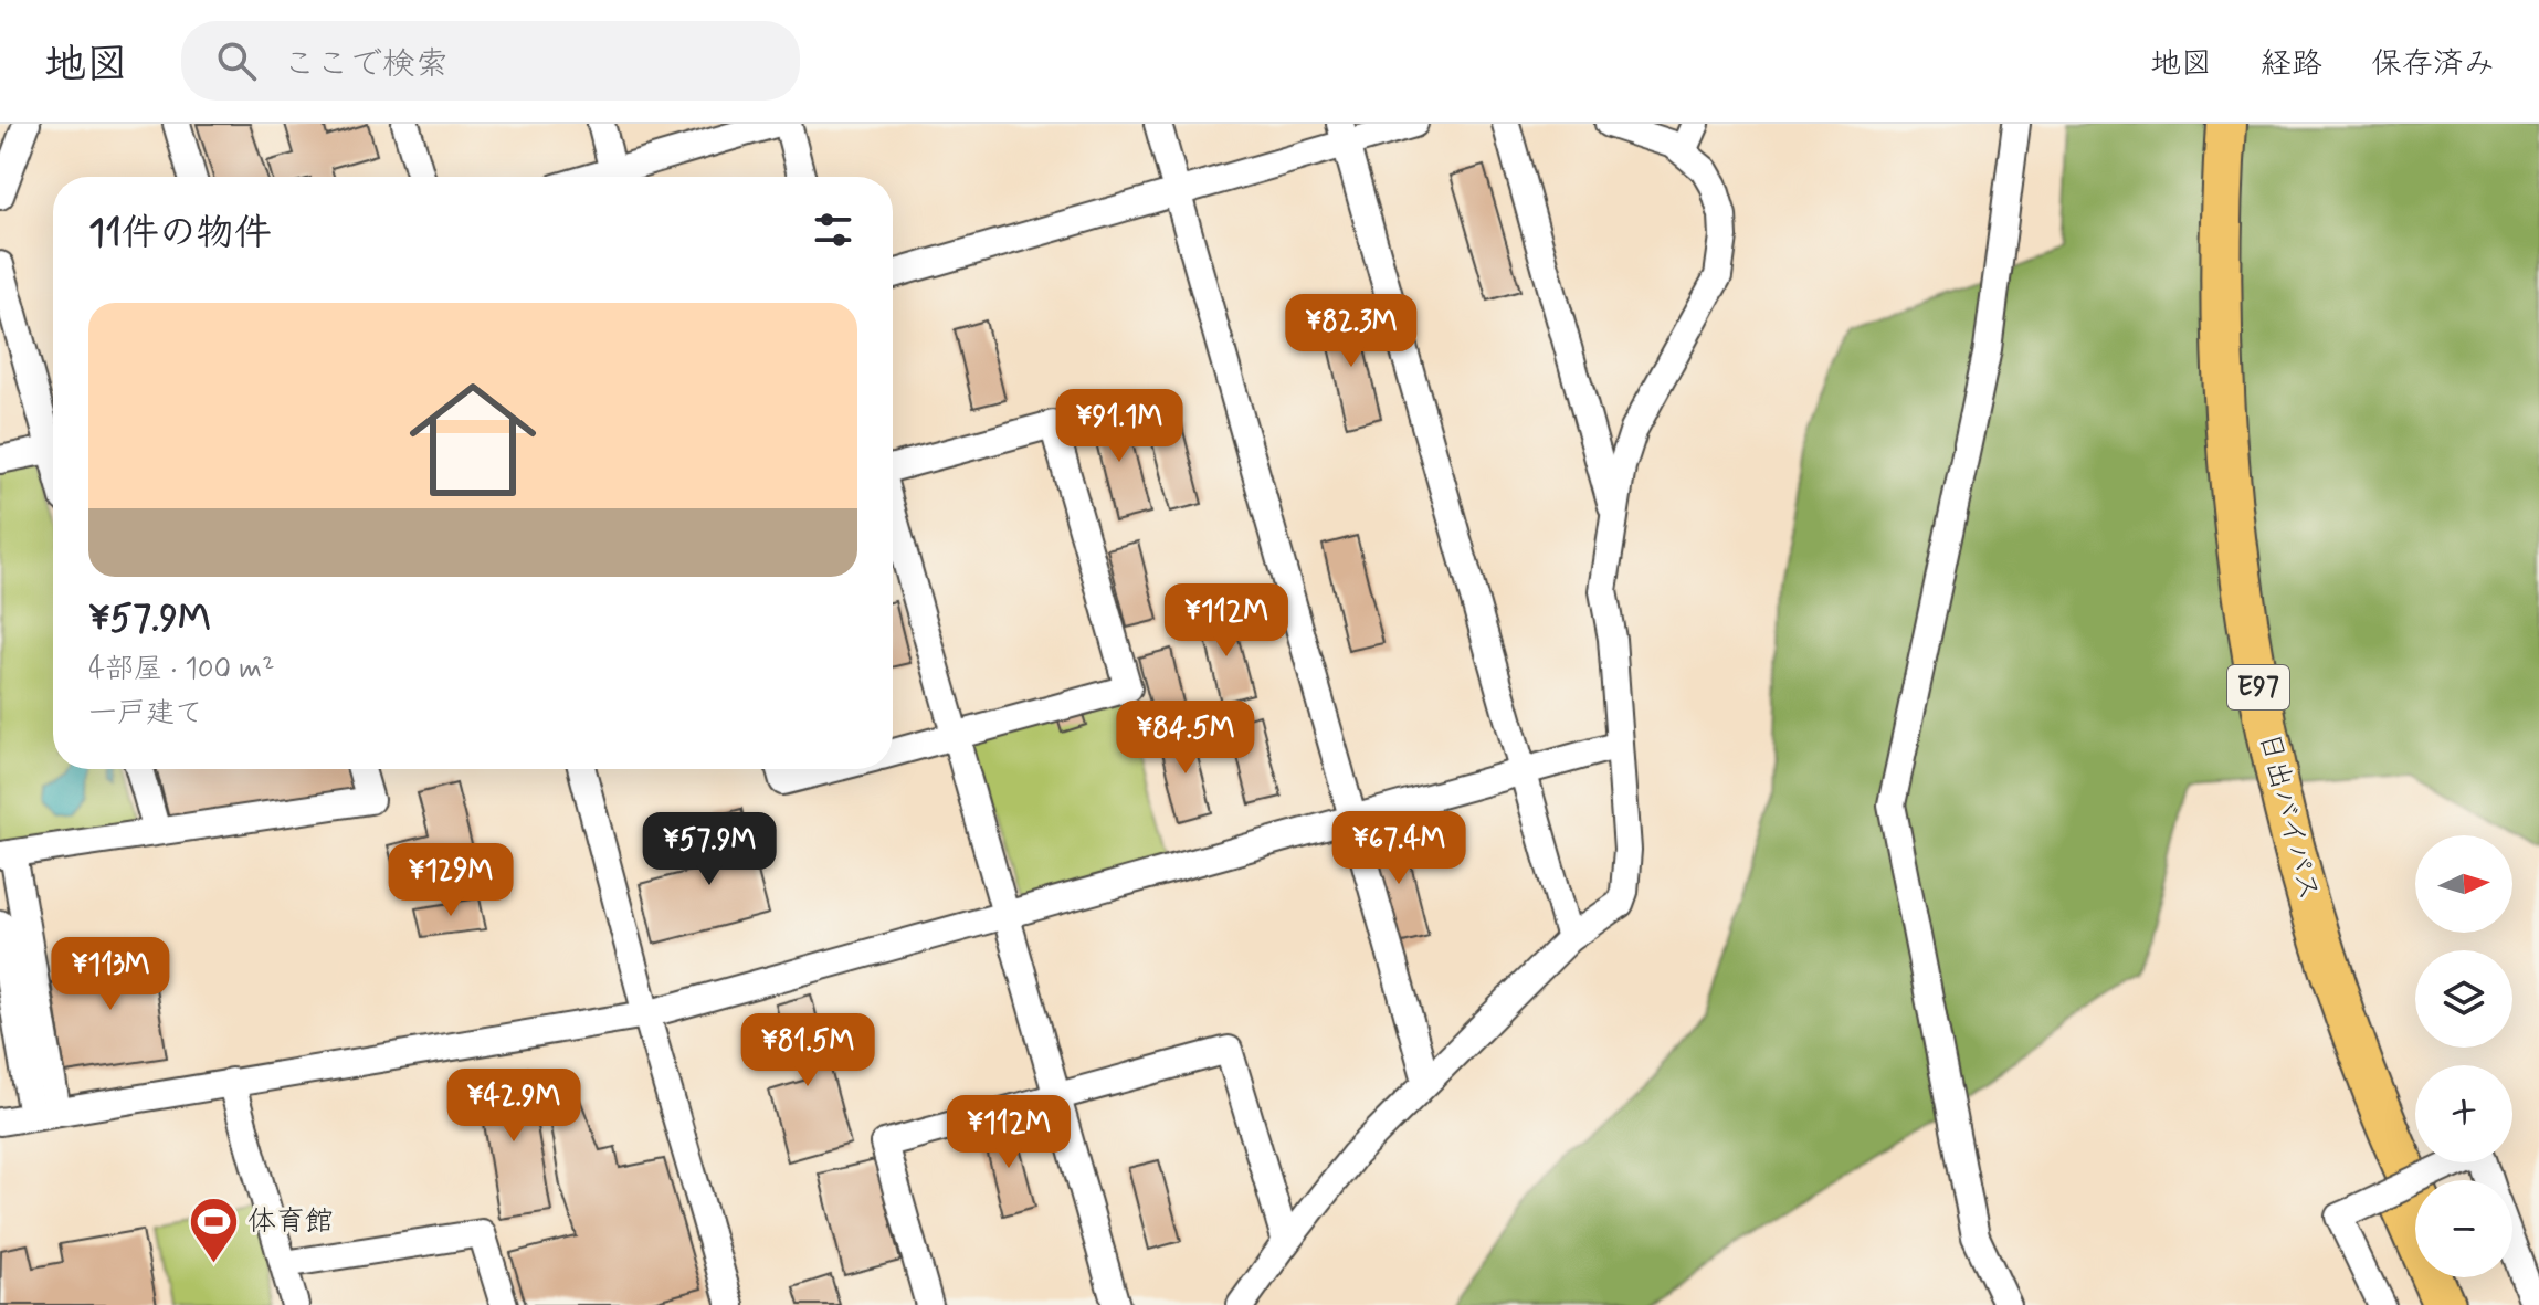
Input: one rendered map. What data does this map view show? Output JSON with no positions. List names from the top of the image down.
{
  "streets": {
    "highway": ["E97", "日出バイパス"]
  },
  "places": {
    "sports": ["体育館"]
  },
  "north": "right",
  "page": {
    "header": "地図",
    "search": "ここで検索",
    "nav": ["地図", "経路", "保存済み"],
    "heading": "11件の物件",
    "list": [
      {
        "name": "¥57.9M",
        "note": "4部屋 · 100 m² · 一戸建て"
      }
    ],
    "price": [
      "¥82.3M",
      "¥91.1M",
      "¥112M",
      "¥84.5M",
      "¥67.4M",
      "¥57.9M",
      "¥129M",
      "¥113M",
      "¥81.5M",
      "¥42.9M",
      "¥112M"
    ],
    "map_buttons": ["+", "−"]
  }
}
